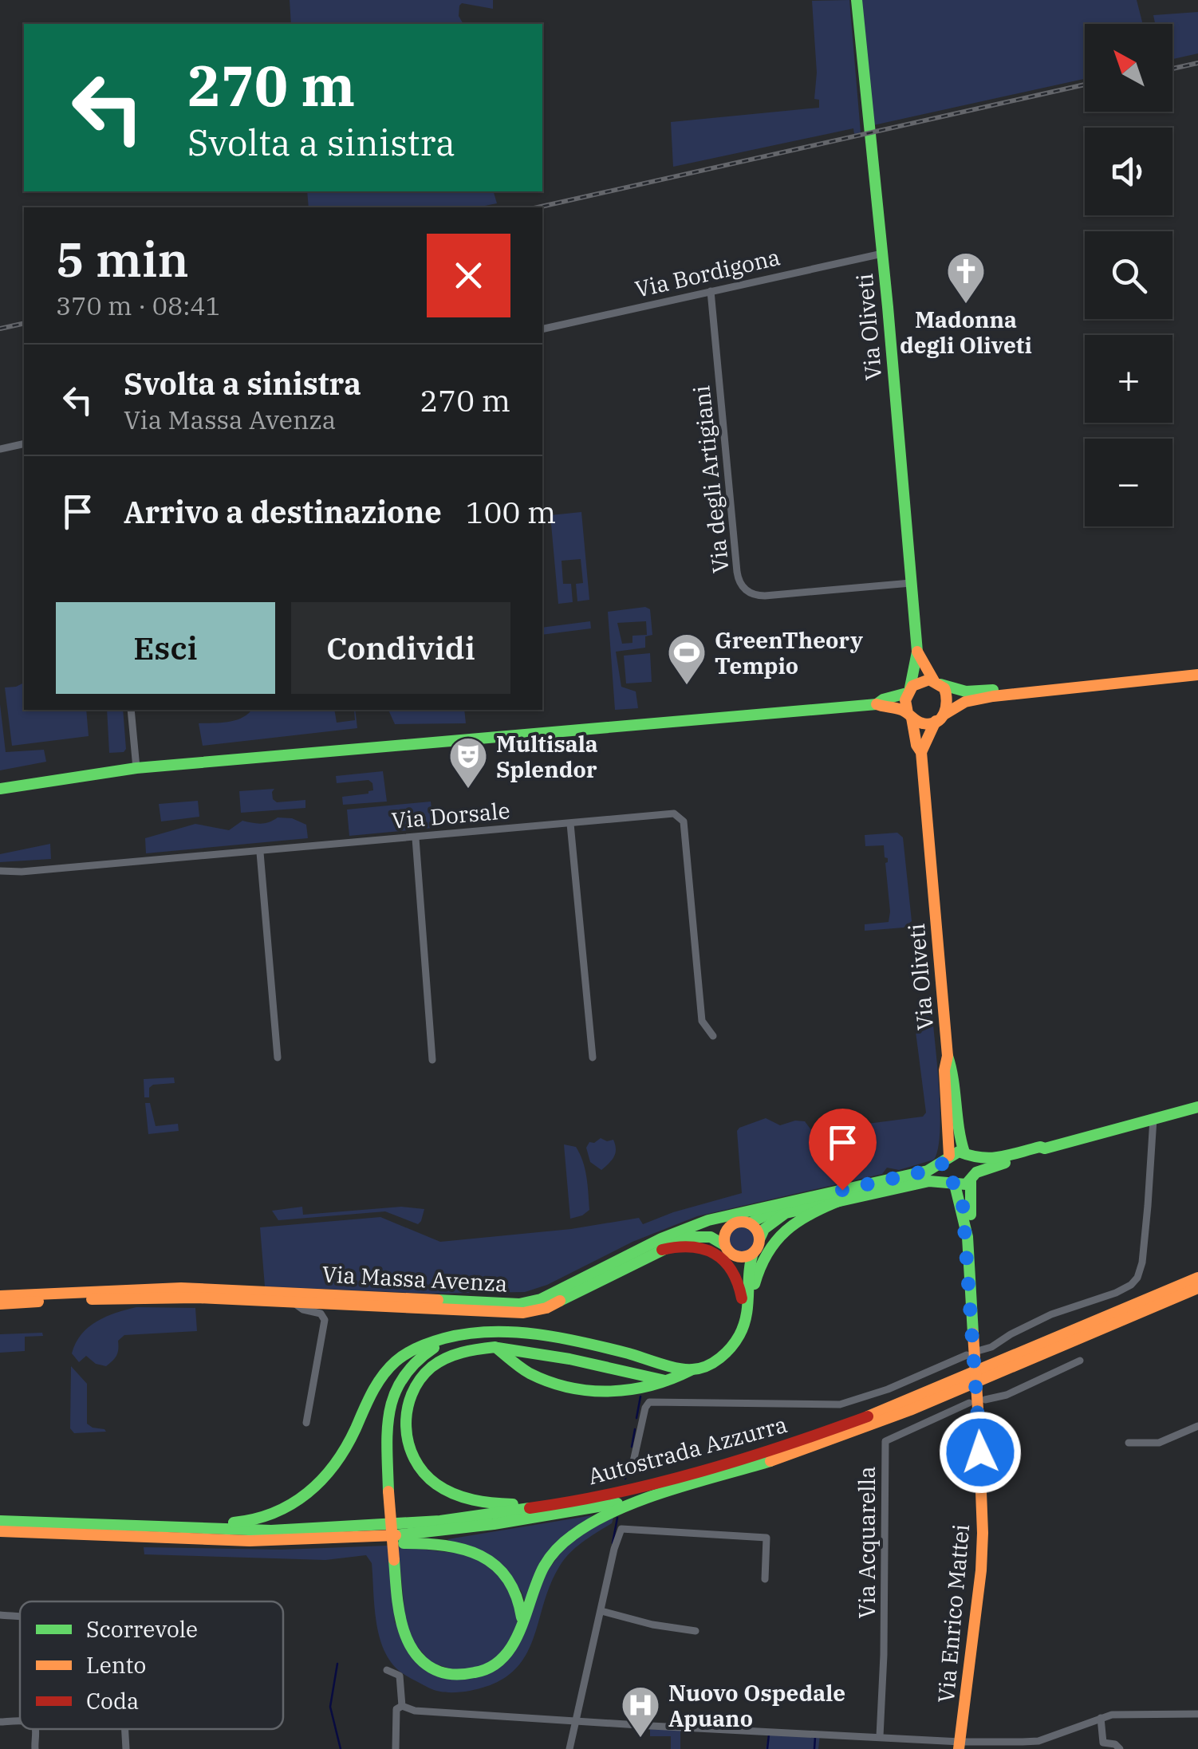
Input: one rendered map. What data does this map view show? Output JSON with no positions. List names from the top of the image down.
{
  "streets": {
    "main road": [
      "Via Oliveti",
      "Via Massa Avenza",
      "Autostrada Azzurra",
      "Via Enrico Mattei"
    ],
    "street": [
      "Via Bordigona",
      "Via degli Artigiani",
      "Via Dorsale",
      "Via Acquarella"
    ]
  },
  "crossings": [
    ["Via Bordigona", "Via Oliveti"],
    ["Via Bordigona", "Via degli Artigiani"],
    ["Via Oliveti", "Via degli Artigiani"],
    ["Via Oliveti", "Via Massa Avenza"],
    ["Via Massa Avenza", "Via Enrico Mattei"],
    ["Via Acquarella", "Via Enrico Mattei"]
  ],
  "places": {
    "church": ["Madonna degli Oliveti"],
    "sports": ["GreenTheory Tempio"],
    "theatre": ["Multisala Splendor"],
    "hospital": ["Nuovo Ospedale Apuano"]
  },
  "legend": ["Scorrevole", "Lento", "Coda"],
  "north": "top left",
  "page": {
    "map_buttons": ["+", "−"],
    "turn": ["270 m", "Svolta a sinistra"],
    "heading": ["5 min", "370 m · 08:41"],
    "list": [
      {
        "name": "Svolta a sinistra",
        "note": "Via Massa Avenza",
        "value": "270 m"
      },
      {
        "name": "Arrivo a destinazione",
        "value": "100 m"
      }
    ],
    "buttons": ["Esci", "Condividi"]
  }
}
